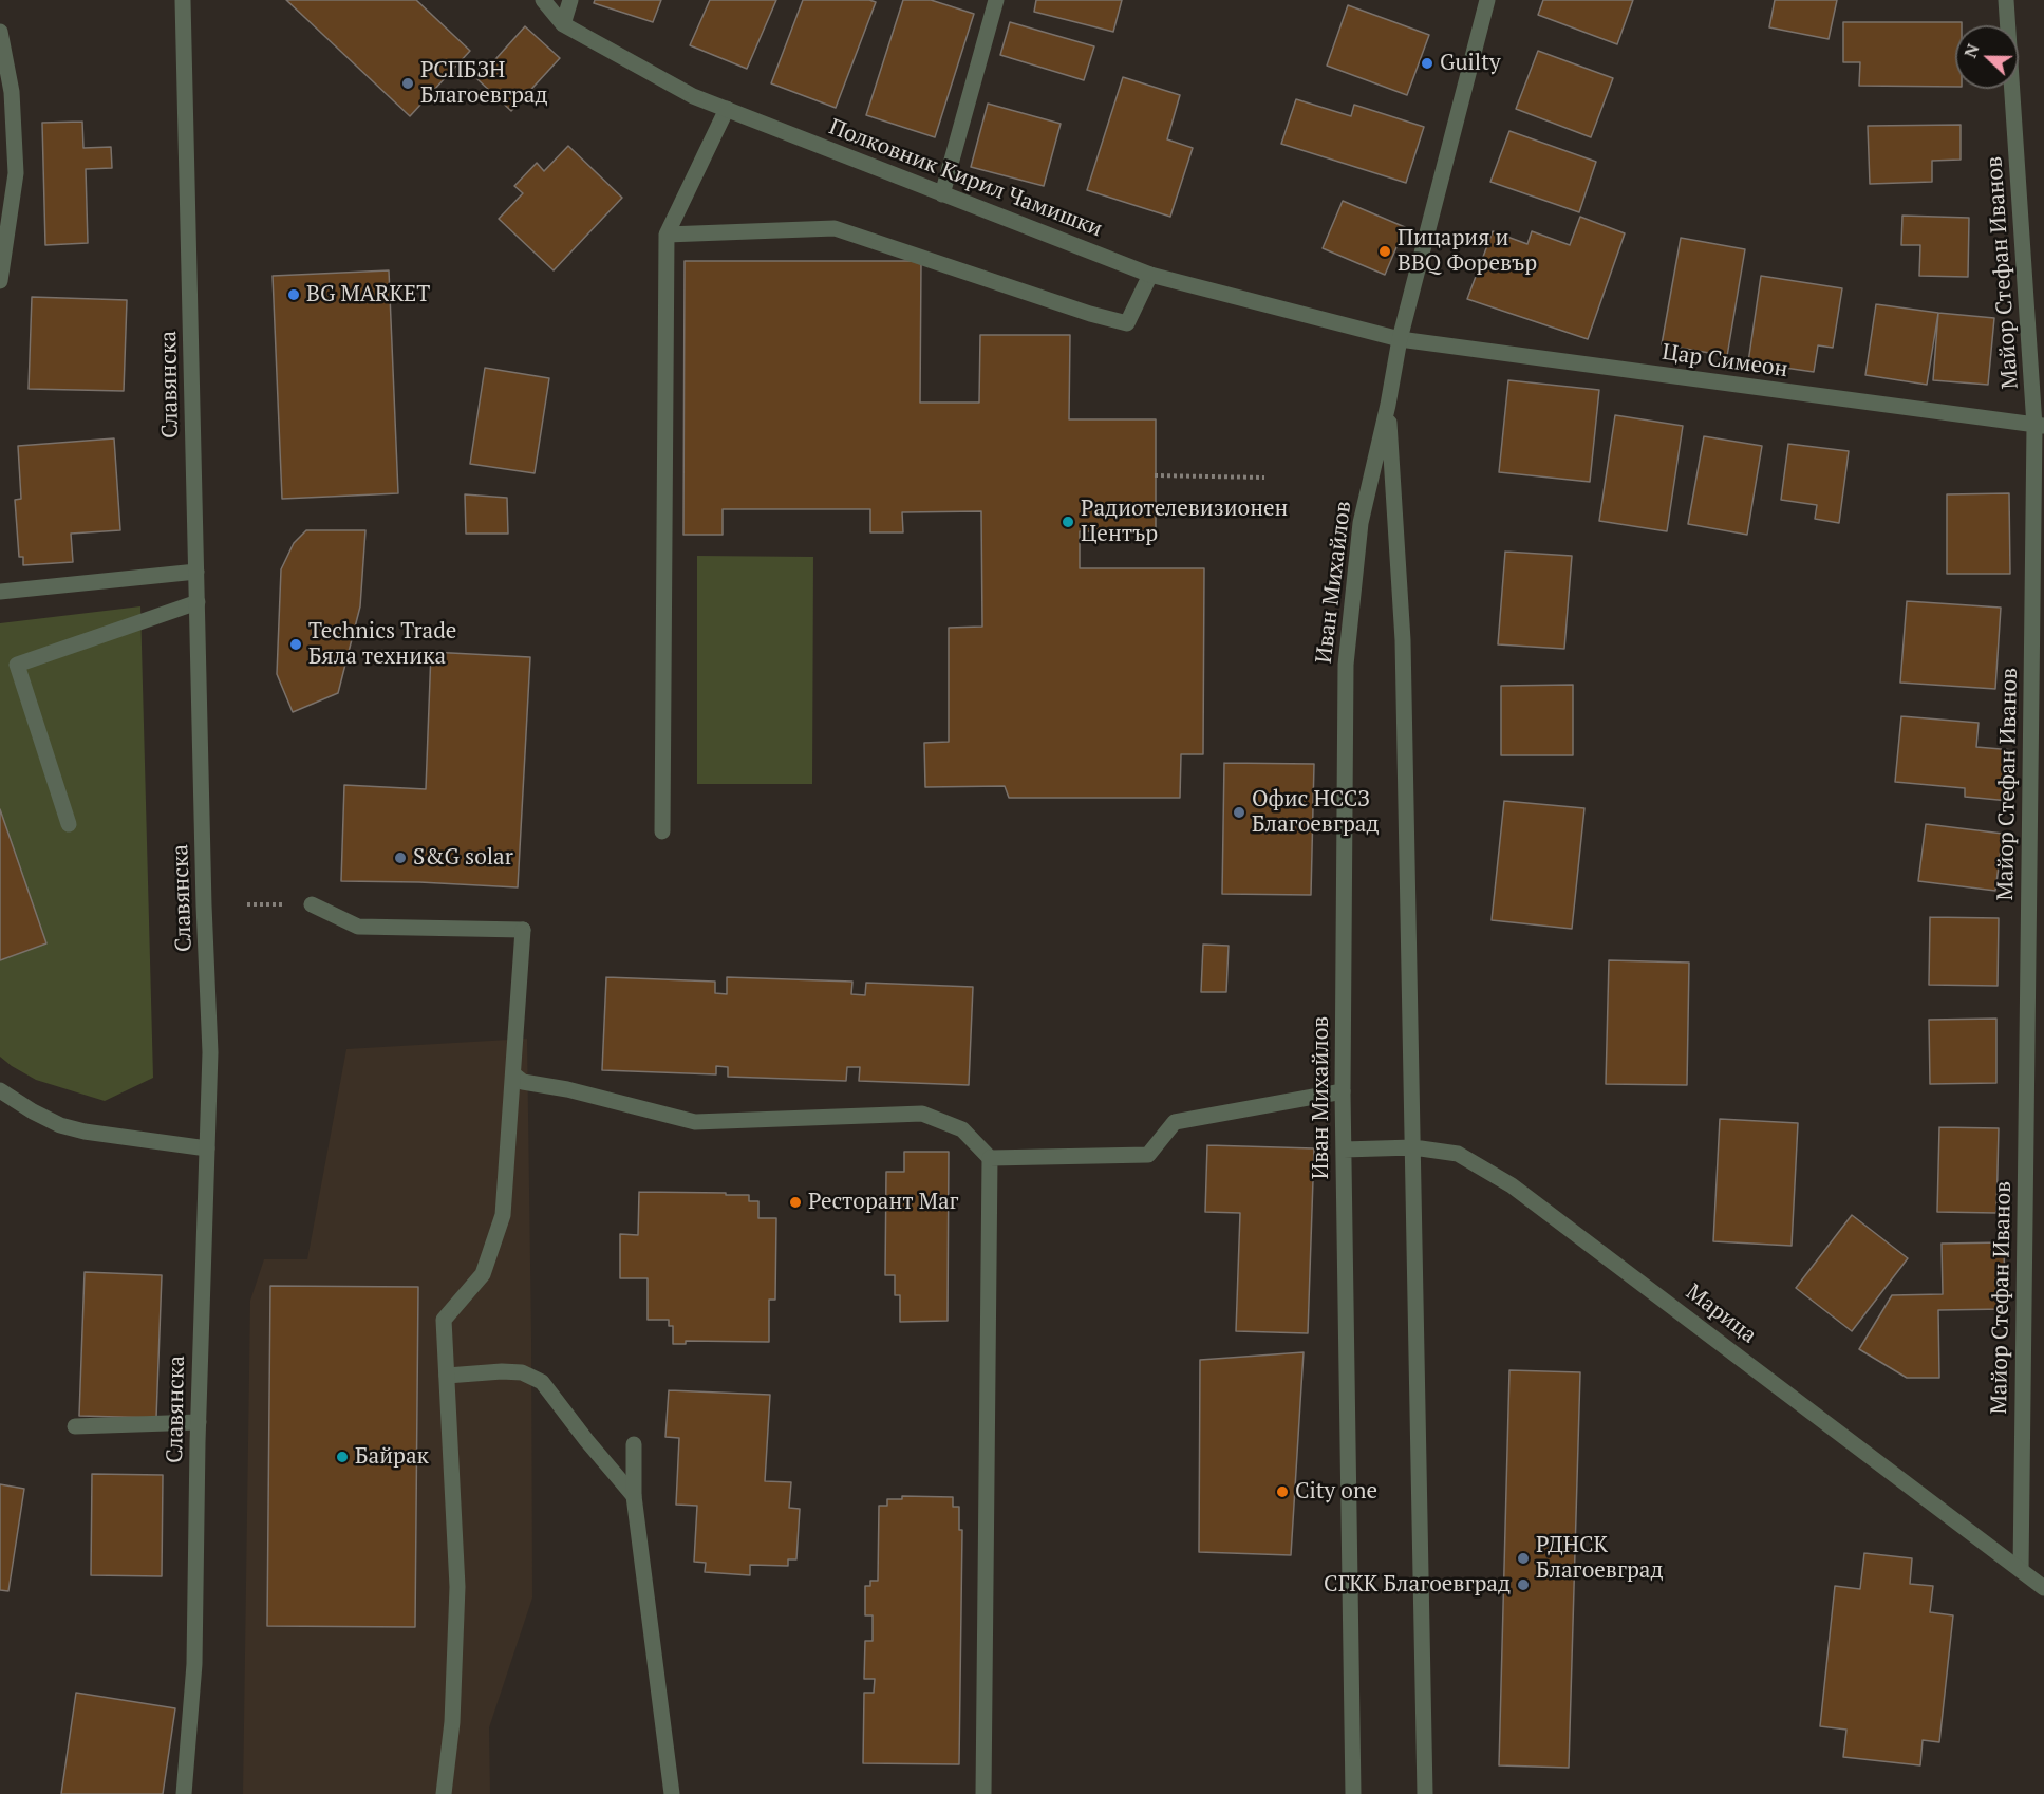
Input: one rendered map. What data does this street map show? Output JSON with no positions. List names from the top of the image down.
{
  "streets": {
    "street": [
      "Полковник Кирил Чамишки",
      "Майор Стефан Иванов",
      "Цар Симеон",
      "Славянска",
      "Иван Михайлов",
      "Марица"
    ]
  },
  "crossings": [
    ["Полковник Кирил Чамишки", "Цар Симеон"],
    ["Полковник Кирил Чамишки", "Иван Михайлов"],
    ["Майор Стефан Иванов", "Цар Симеон"],
    ["Майор Стефан Иванов", "Марица"],
    ["Цар Симеон", "Иван Михайлов"],
    ["Иван Михайлов", "Марица"]
  ],
  "places": [
    "Guilty",
    "РСПБЗН Благоевград",
    "Пицария и BBQ Форевър",
    "BG MARKET",
    "Радиотелевизионен Център",
    "Technics Trade Бяла техника",
    "Офис НССЗ Благоевград",
    "S&G solar",
    "Ресторант Маг",
    "Байрак",
    "City one",
    "РДНСК Благоевград",
    "СГКК Благоевград"
  ],
  "north": "left"
}
